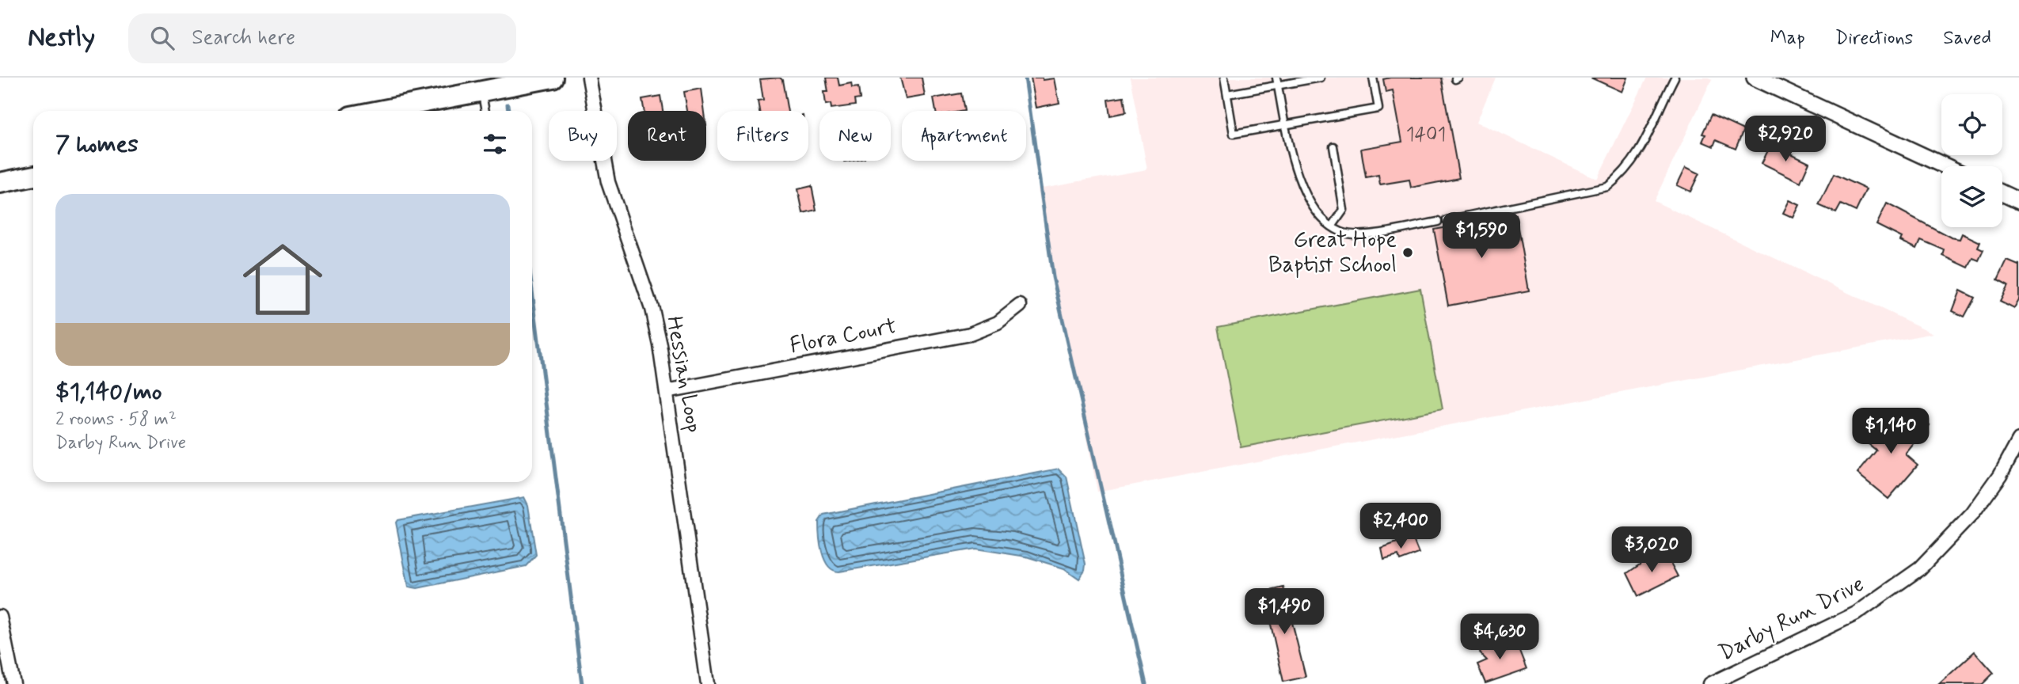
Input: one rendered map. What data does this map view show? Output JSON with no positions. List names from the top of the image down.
{
  "streets": {
    "street": ["Flora Court", "Hessian Loop", "Darby Run Drive"]
  },
  "crossings": [
    ["Flora Court", "Hessian Loop"]
  ],
  "places": ["Great Hope Baptist School"],
  "house_numbers": ["1401"],
  "page": {
    "header": "Nestly",
    "search": "Search here",
    "nav": ["Map", "Directions", "Saved"],
    "chip": [
      "Buy",
      "Rent",
      "Filters",
      "New",
      "Apartment"
    ],
    "heading": "7 homes",
    "price": [
      "$2,920",
      "$1,590",
      "$1,140",
      "$2,400",
      "$3,020",
      "$1,490",
      "$4,630"
    ],
    "list": [
      {
        "name": "$1,140/mo",
        "note": "2 rooms · 58 m² · Darby Run Drive"
      }
    ]
  }
}
